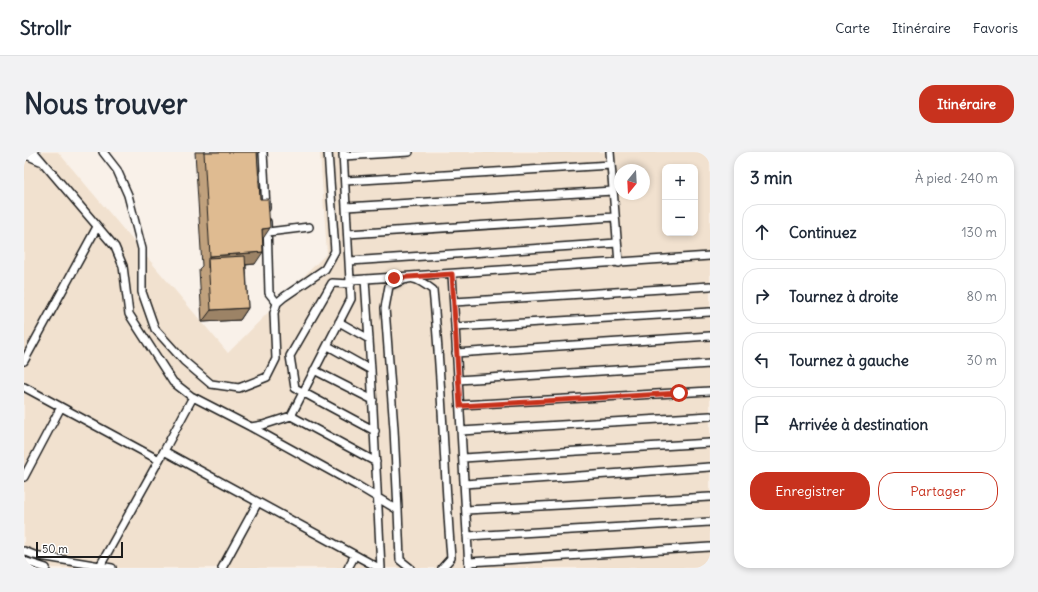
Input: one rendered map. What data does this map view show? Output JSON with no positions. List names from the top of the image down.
{
  "scale_bar": "50 m",
  "north": "bottom",
  "page": {
    "header": "Strollr",
    "nav": ["Carte", "Itinéraire", "Favoris"],
    "buttons": [
      "Itinéraire",
      ["Enregistrer", "Partager"]
    ],
    "title": "Nous trouver",
    "heading": ["3 min", "À pied · 240 m"],
    "map_buttons": ["+", "−"],
    "list": [
      ["Continuez", "130 m"],
      ["Tournez à droite", "80 m"],
      ["Tournez à gauche", "30 m"],
      "Arrivée à destination"
    ],
    "scale": "50 m"
  }
}
